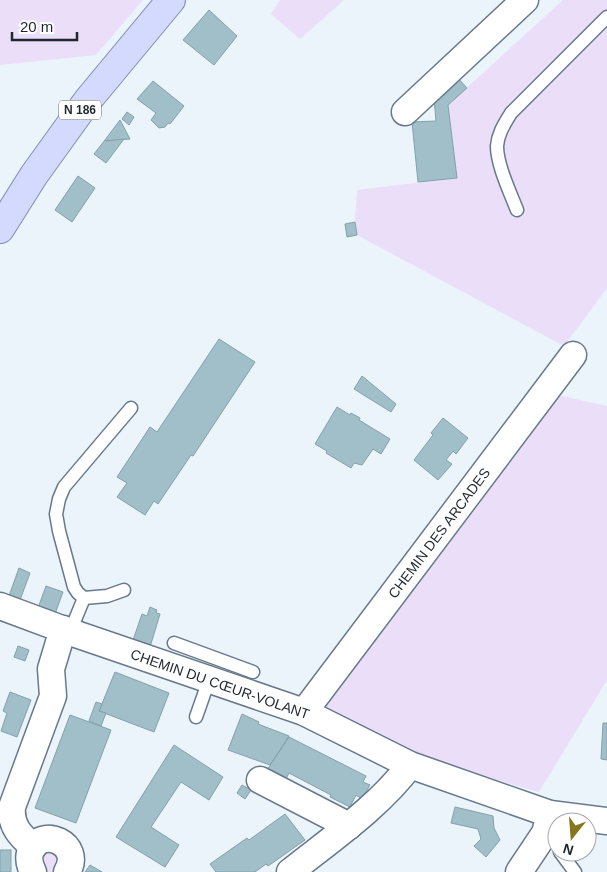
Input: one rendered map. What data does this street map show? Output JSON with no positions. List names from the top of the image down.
{
  "streets": {
    "main road": ["N 186"],
    "street": ["CHEMIN DES ARCADES", "CHEMIN DU CŒUR-VOLANT"]
  },
  "crossings": [
    ["CHEMIN DES ARCADES", "CHEMIN DU CŒUR-VOLANT"]
  ],
  "scale_bar": "20 m",
  "north": "bottom"
}
